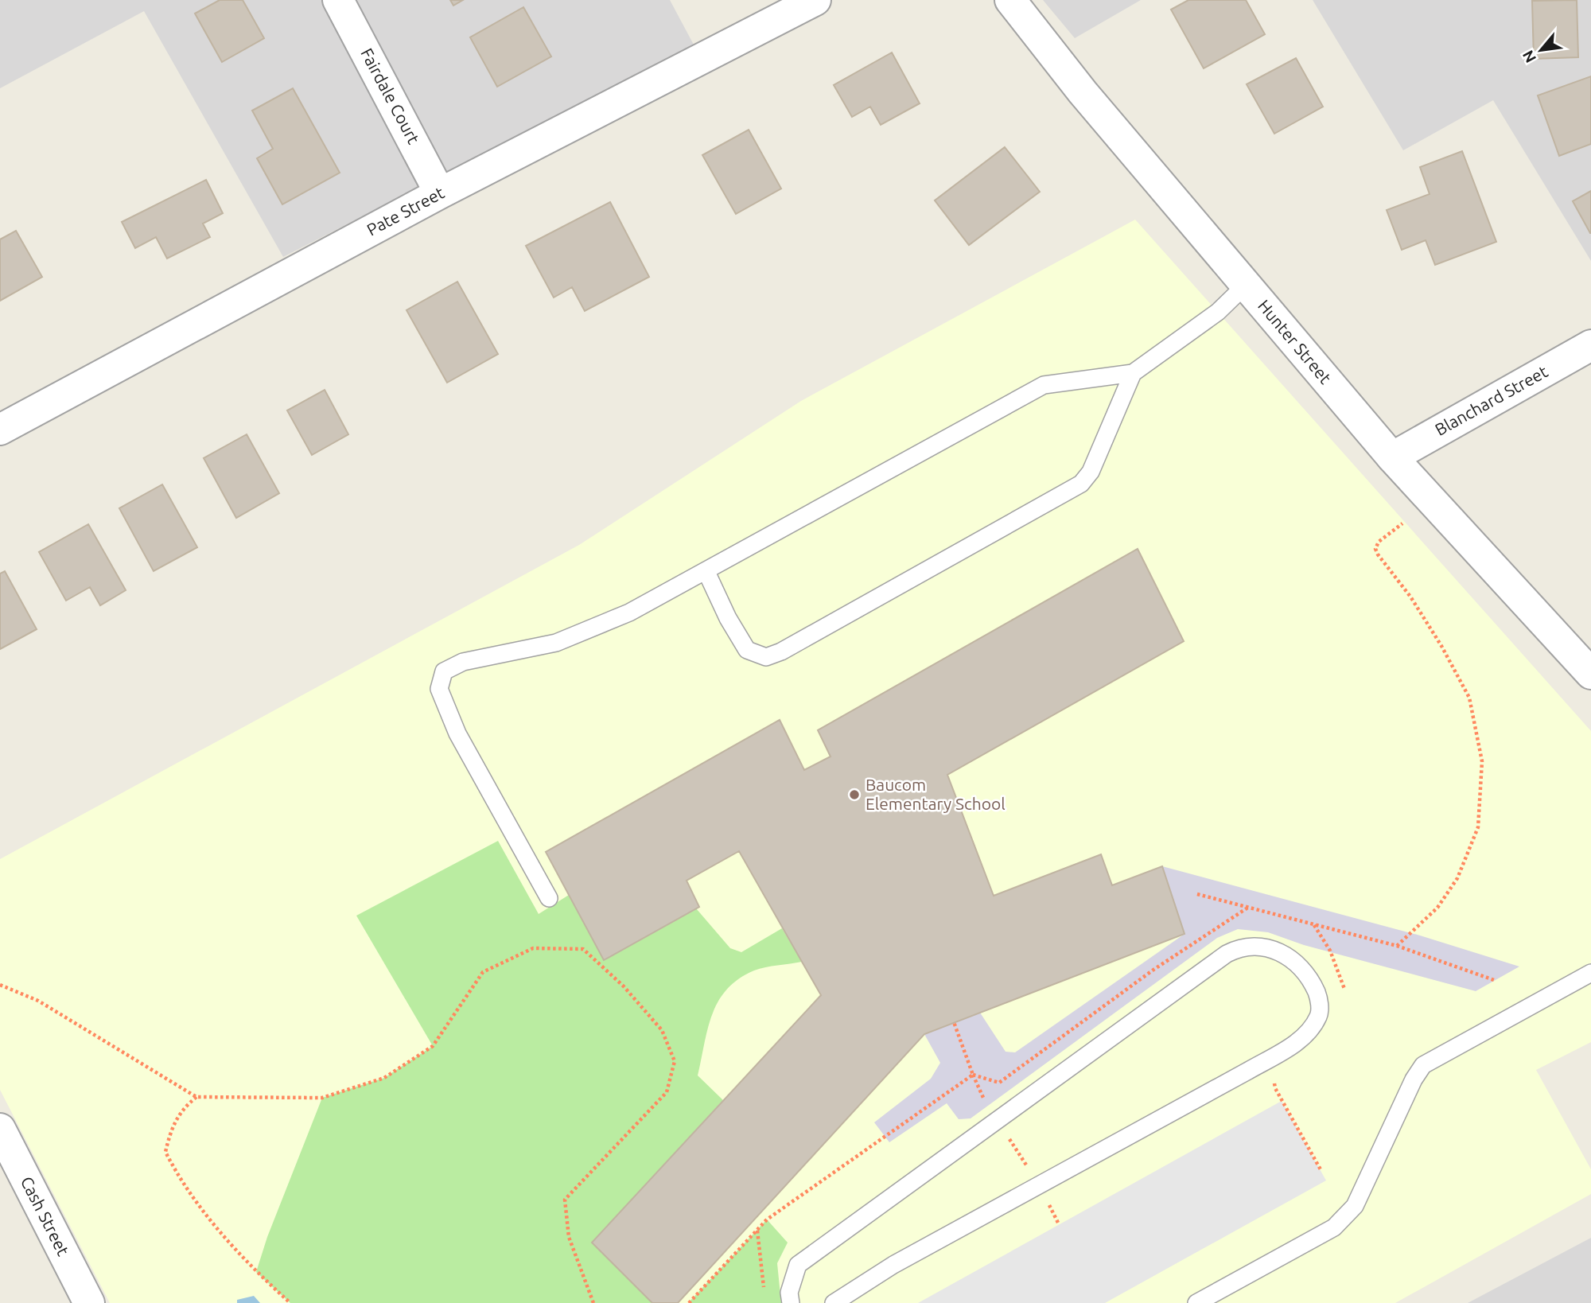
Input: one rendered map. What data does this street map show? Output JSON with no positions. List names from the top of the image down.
{
  "streets": {
    "street": [
      "Fairdale Court",
      "Pate Street",
      "Hunter Street",
      "Blanchard Street",
      "Cash Street"
    ]
  },
  "crossings": [
    ["Fairdale Court", "Pate Street"],
    ["Hunter Street", "Blanchard Street"]
  ],
  "places": ["Baucom Elementary School"],
  "north": "bottom left"
}
